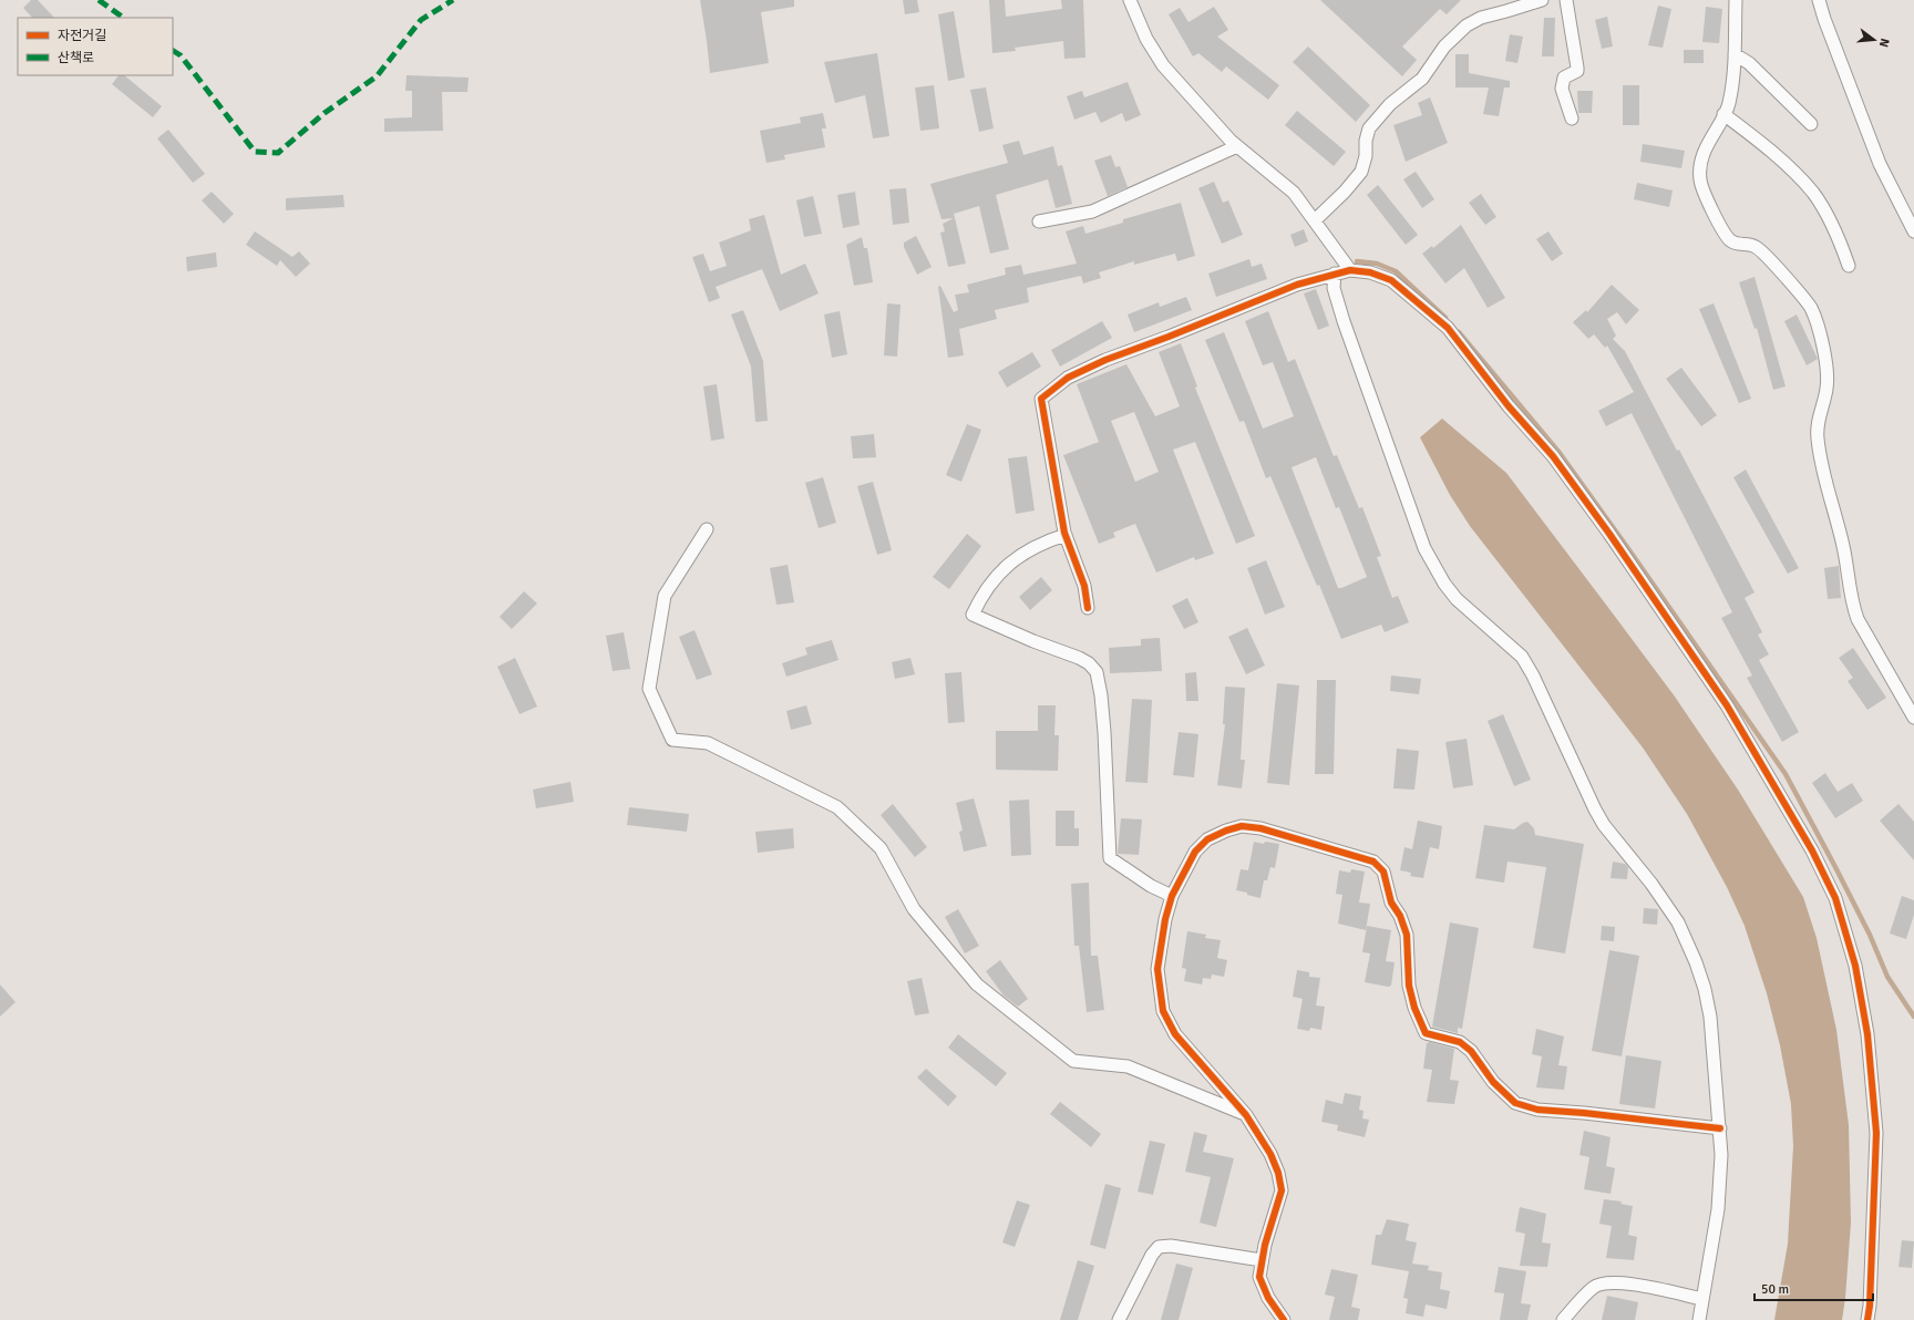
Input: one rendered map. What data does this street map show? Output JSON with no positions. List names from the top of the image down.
{
  "legend": ["자전거길", "산책로"],
  "scale_bar": "50 m",
  "north": "right"
}
